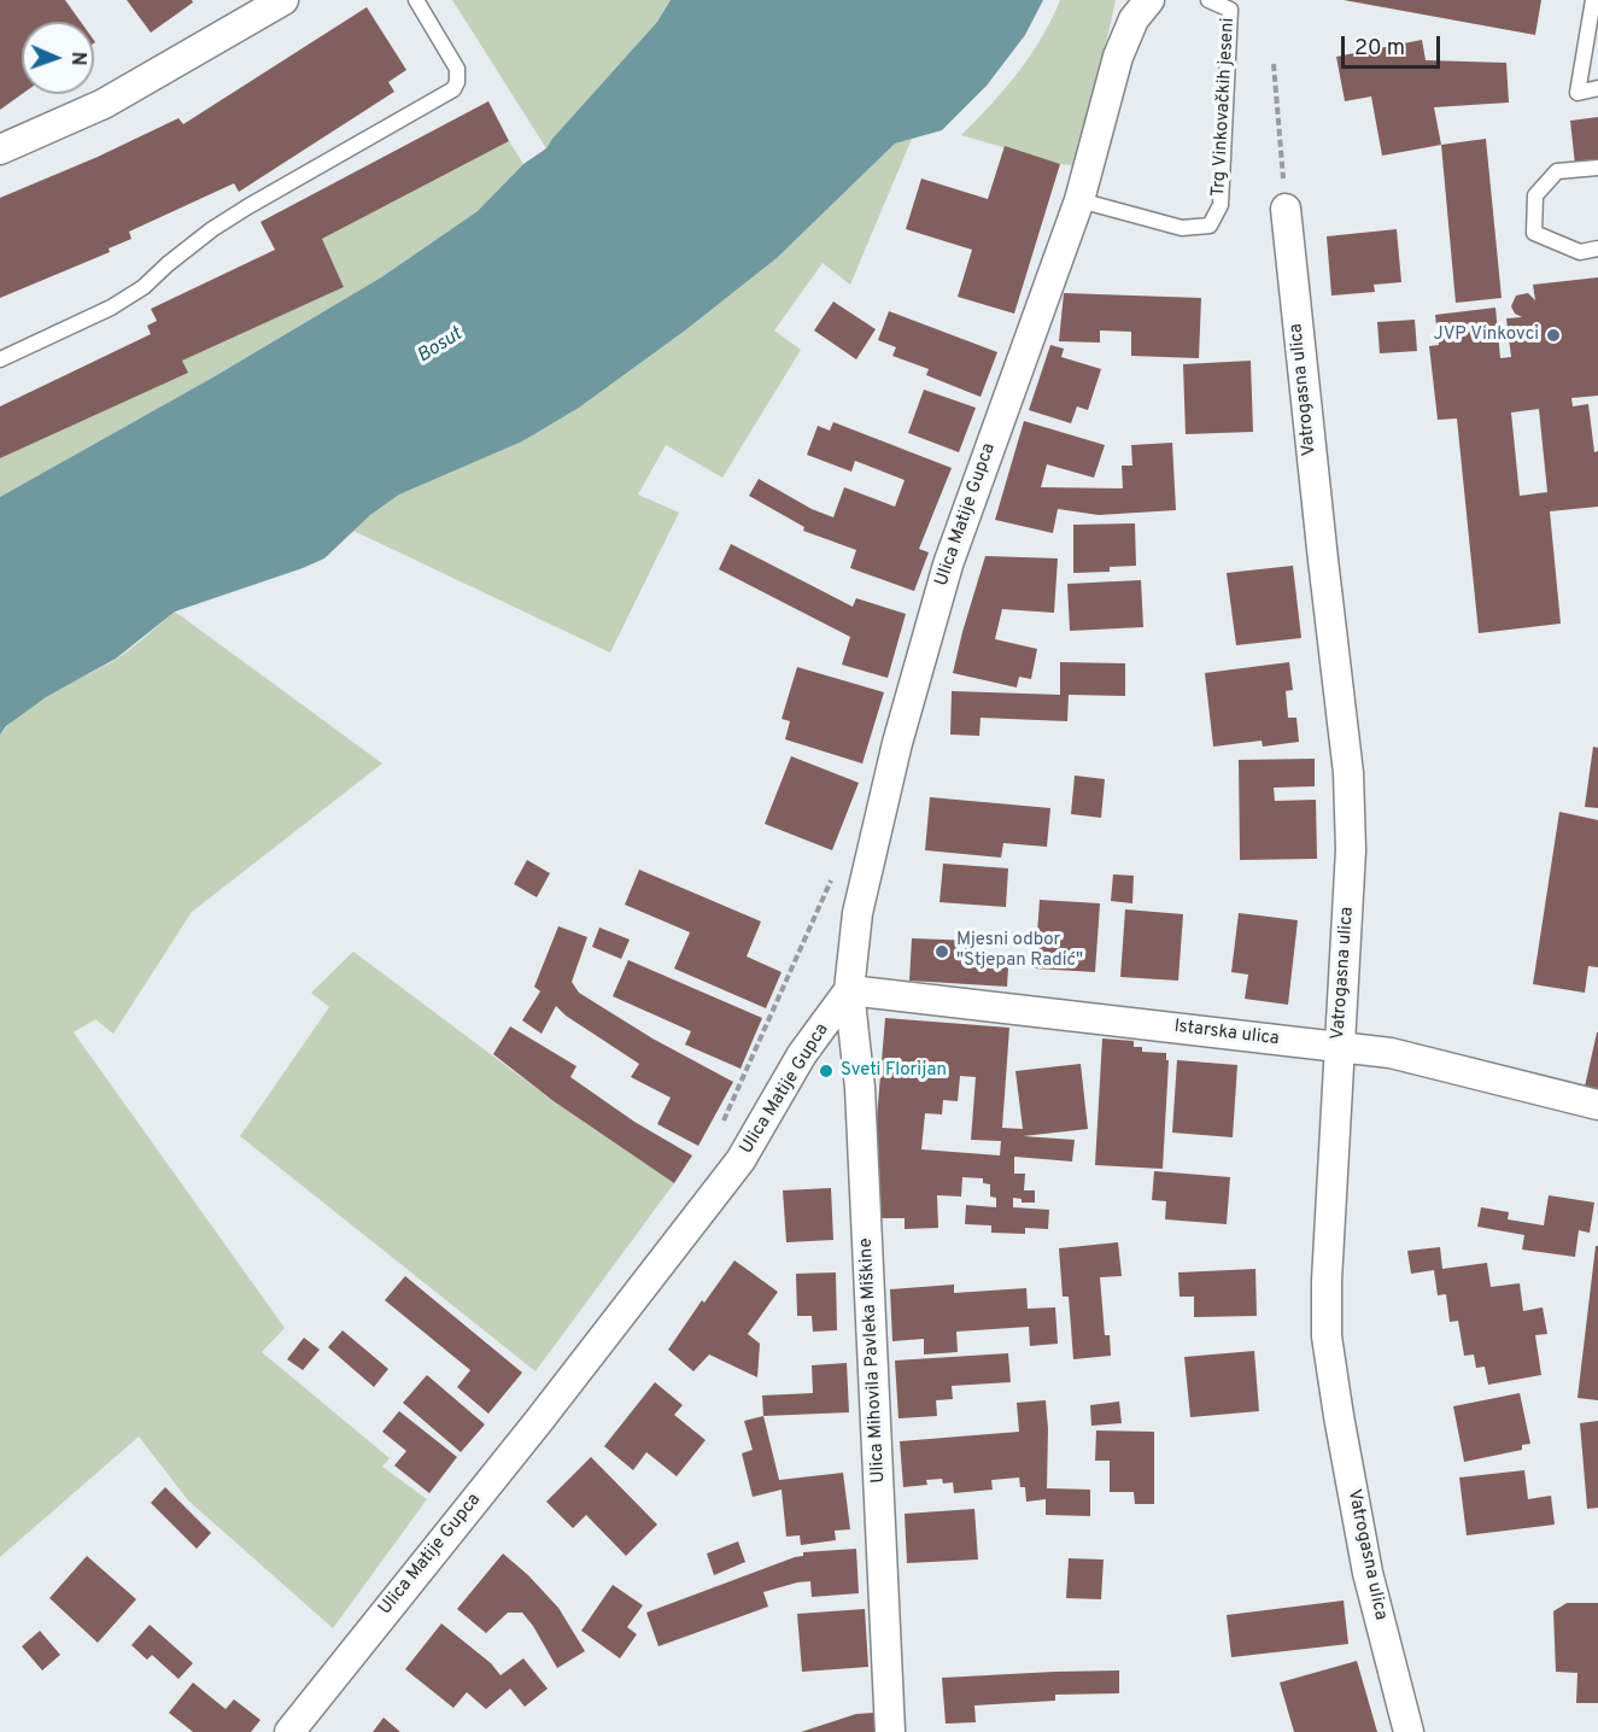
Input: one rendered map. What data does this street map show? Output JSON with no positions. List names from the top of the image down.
{
  "streets": {
    "street": [
      "Vatrogasna ulica",
      "Ulica Matije Gupca",
      "Istarska ulica",
      "Ulica Mihovila Pavleka Miškine"
    ],
    "lane": ["Trg Vinkovačkih jeseni"]
  },
  "crossings": [
    ["Trg Vinkovačkih jeseni", "Ulica Matije Gupca"],
    ["Vatrogasna ulica", "Istarska ulica"],
    ["Ulica Matije Gupca", "Istarska ulica"],
    ["Ulica Matije Gupca", "Ulica Mihovila Pavleka Miškine"],
    ["Istarska ulica", "Ulica Mihovila Pavleka Miškine"]
  ],
  "water": ["Bosut"],
  "places": ["JVP Vinkovci", "Mjesni odbor \"Stjepan Radić\"", "Sveti Florijan"],
  "scale_bar": "20 m",
  "north": "right"
}
